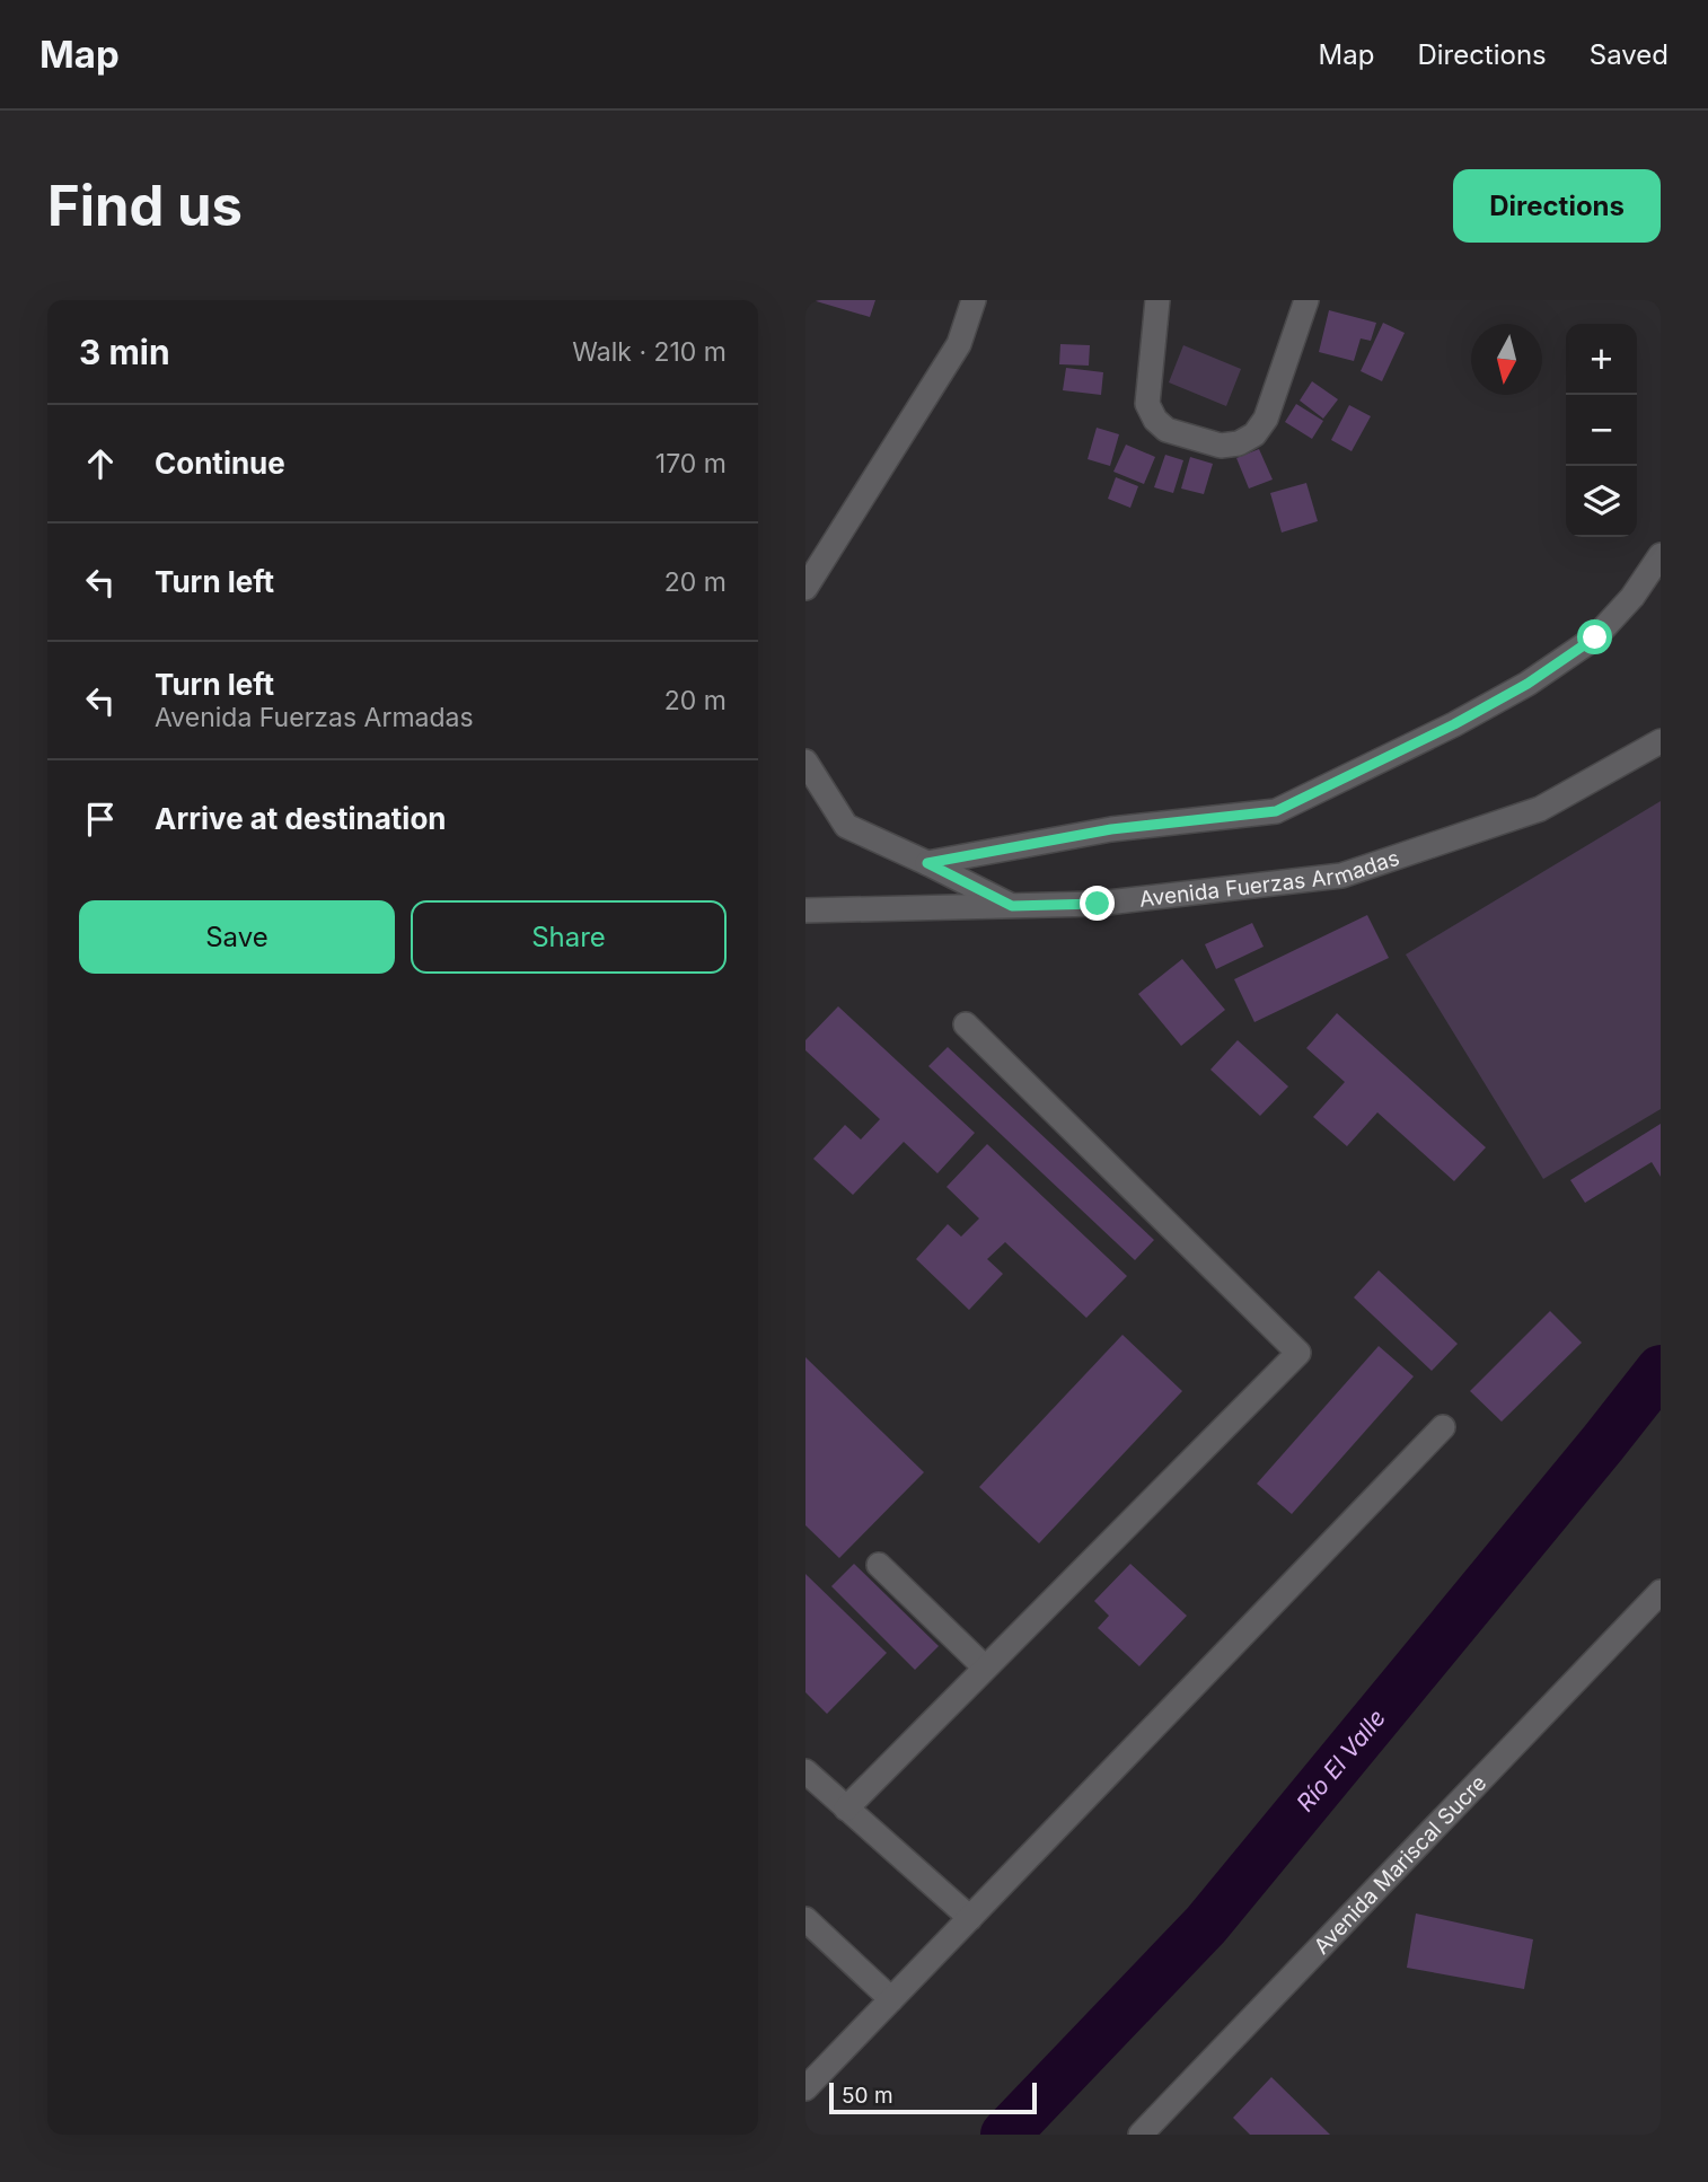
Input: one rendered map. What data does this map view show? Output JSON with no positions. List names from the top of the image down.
{
  "streets": {
    "street": ["Avenida Fuerzas Armadas", "Avenida Mariscal Sucre"]
  },
  "water": ["Río El Valle"],
  "scale_bar": "50 m",
  "north": "bottom",
  "page": {
    "header": "Map",
    "nav": ["Map", "Directions", "Saved"],
    "buttons": [
      "Directions",
      ["Save", "Share"]
    ],
    "title": "Find us",
    "heading": ["3 min", "Walk · 210 m"],
    "map_buttons": ["+", "−"],
    "list": [
      ["Continue", "170 m"],
      ["Turn left", "20 m"],
      ["Turn left", "Avenida Fuerzas Armadas", "20 m"],
      "Arrive at destination"
    ],
    "scale": "50 m"
  }
}
